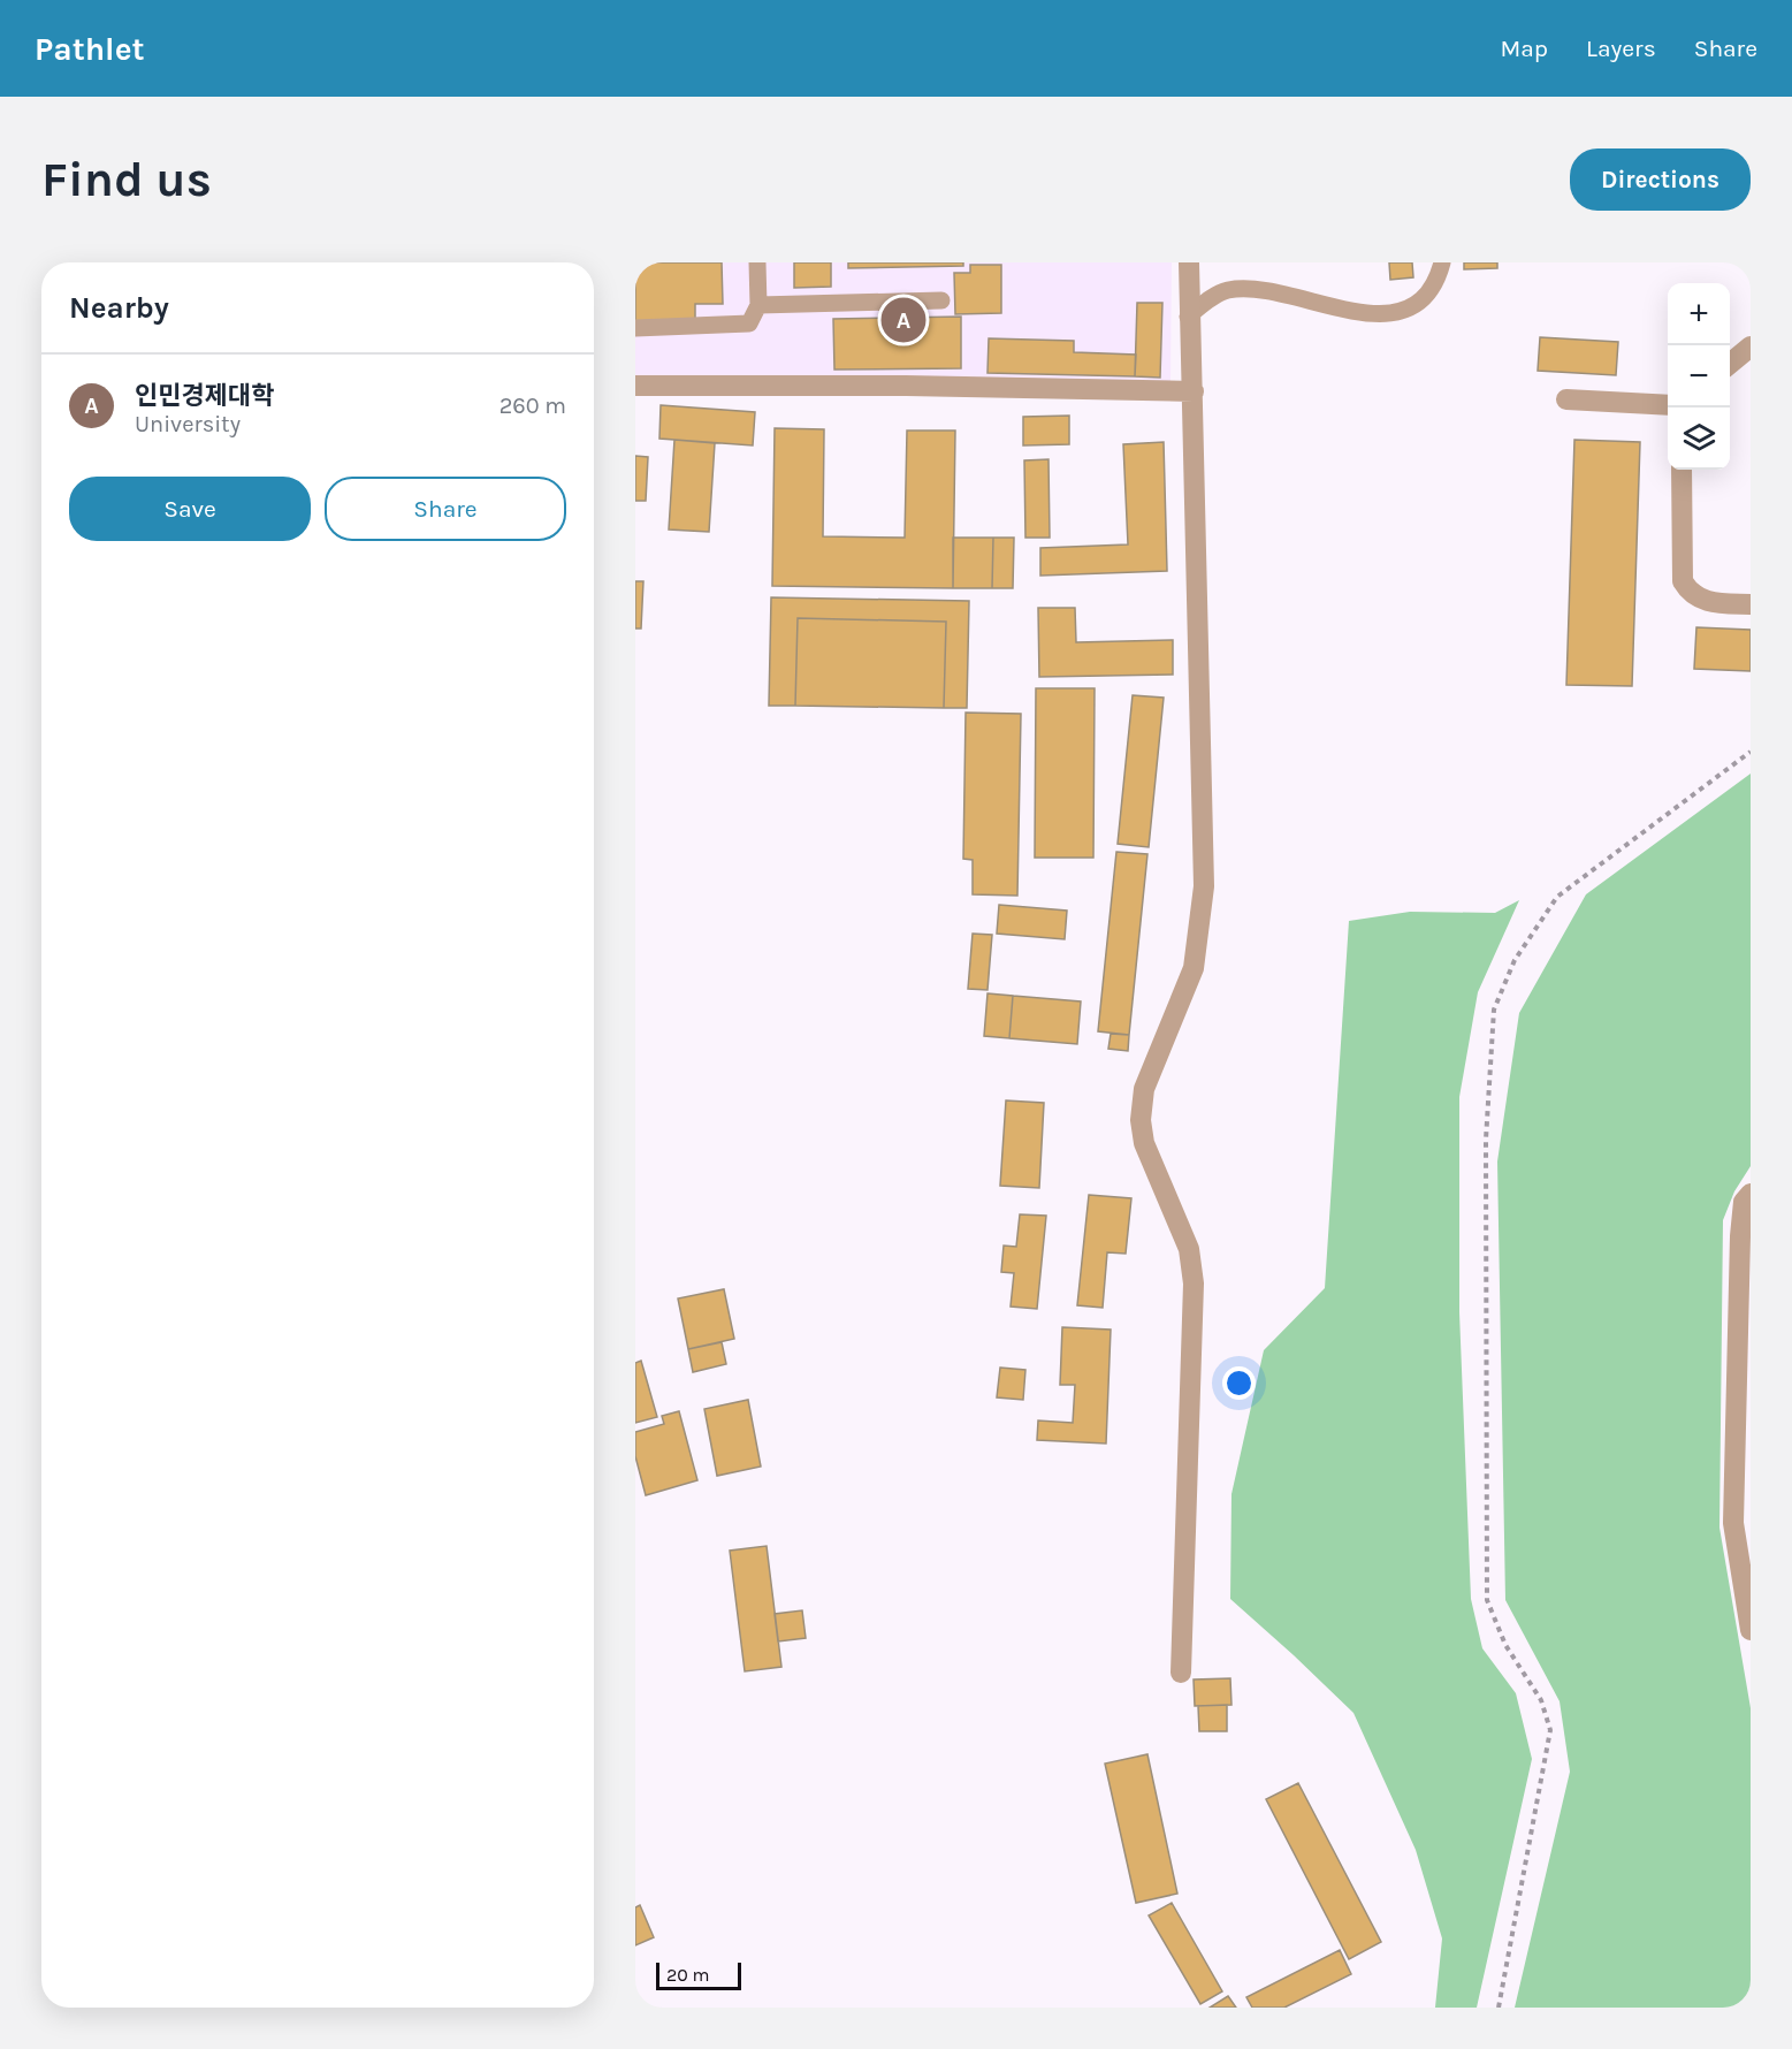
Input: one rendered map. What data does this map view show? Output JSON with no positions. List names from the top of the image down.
{
  "scale_bar": "20 m",
  "page": {
    "header": "Pathlet",
    "nav": ["Map", "Layers", "Share"],
    "buttons": [
      "Directions",
      ["Save", "Share"]
    ],
    "title": "Find us",
    "heading": "Nearby",
    "map_buttons": ["+", "−"],
    "pins": "A",
    "list": [
      {
        "mark": "A",
        "name": "인민경제대학",
        "note": "University",
        "value": "260 m"
      }
    ],
    "scale": "20 m"
  }
}
